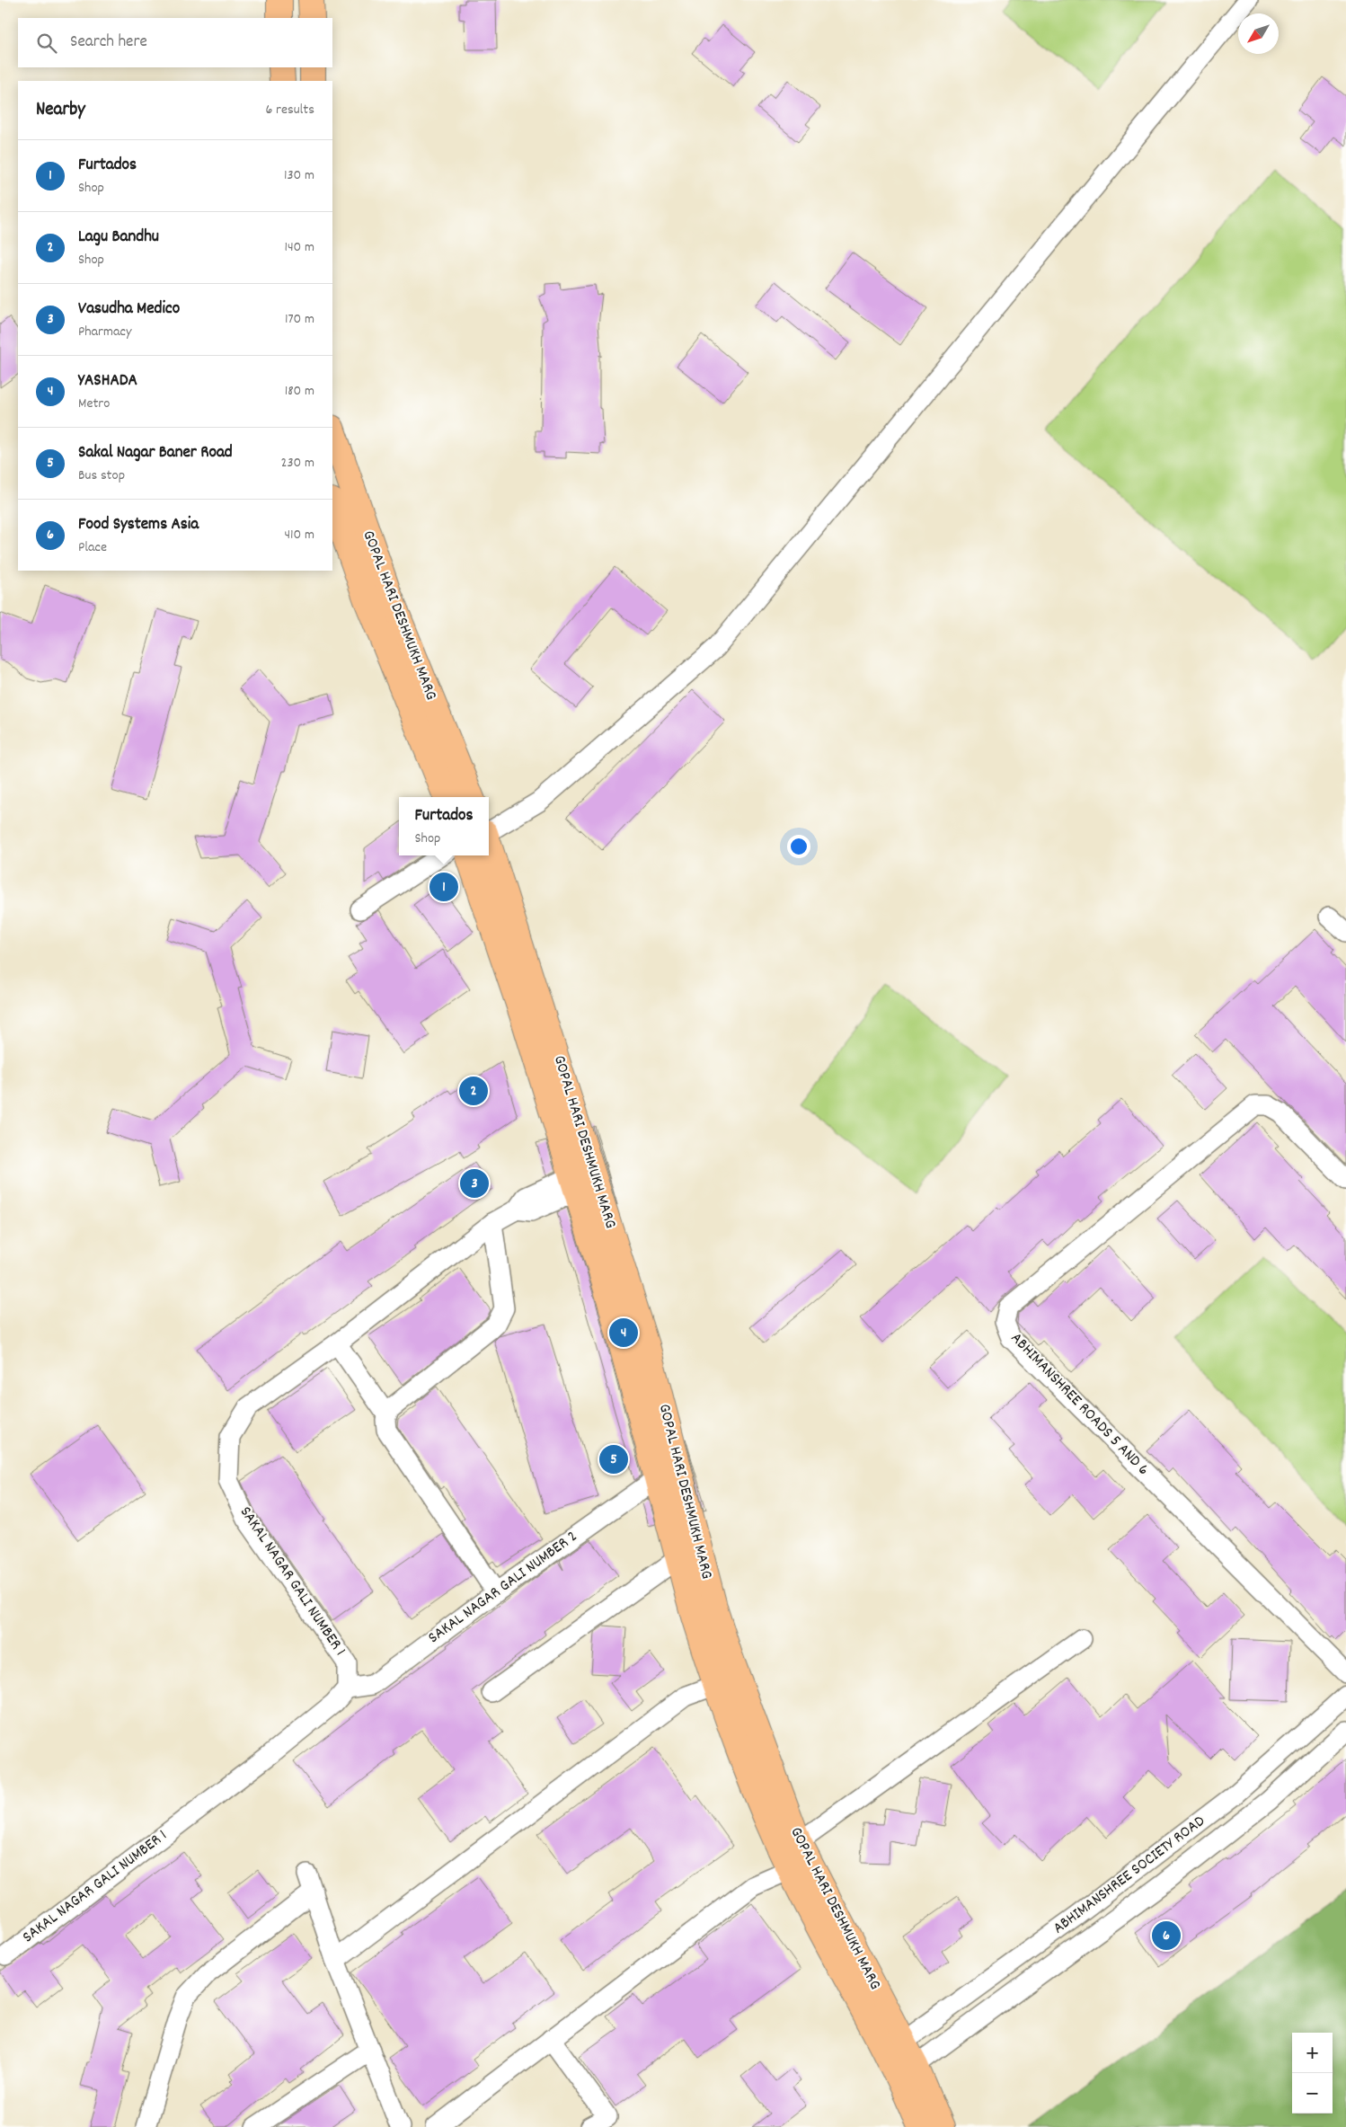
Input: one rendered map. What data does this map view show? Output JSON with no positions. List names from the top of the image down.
{
  "streets": {
    "main road": ["GOPAL HARI DESHMUKH MARG"],
    "street": [
      "ABHIMANSHREE ROADS 5 AND 6",
      "SAKAL NAGAR GALI NUMBER 1",
      "SAKAL NAGAR GALI NUMBER 2",
      "ABHIMANSHREE SOCIETY ROAD"
    ]
  },
  "crossings": [
    ["GOPAL HARI DESHMUKH MARG", "SAKAL NAGAR GALI NUMBER 1"],
    ["GOPAL HARI DESHMUKH MARG", "SAKAL NAGAR GALI NUMBER 2"],
    ["GOPAL HARI DESHMUKH MARG", "ABHIMANSHREE SOCIETY ROAD"],
    ["SAKAL NAGAR GALI NUMBER 1", "SAKAL NAGAR GALI NUMBER 2"]
  ],
  "north": "bottom left",
  "page": {
    "search": "Search here",
    "heading": ["Nearby", "6 results"],
    "list": [
      {
        "mark": "1",
        "name": "Furtados",
        "note": "Shop",
        "value": "130 m"
      },
      {
        "mark": "2",
        "name": "Lagu Bandhu",
        "note": "Shop",
        "value": "140 m"
      },
      {
        "mark": "3",
        "name": "Vasudha Medico",
        "note": "Pharmacy",
        "value": "170 m"
      },
      {
        "mark": "4",
        "name": "YASHADA",
        "note": "Metro",
        "value": "180 m"
      },
      {
        "mark": "5",
        "name": "Sakal Nagar Baner Road",
        "note": "Bus stop",
        "value": "230 m"
      },
      {
        "mark": "6",
        "name": "Food Systems Asia",
        "note": "Place",
        "value": "410 m"
      }
    ],
    "popup": ["Furtados", "Shop"],
    "pins": [
      "1",
      "2",
      "3",
      "4",
      "5",
      "6"
    ],
    "map_buttons": ["+", "−"]
  }
}
